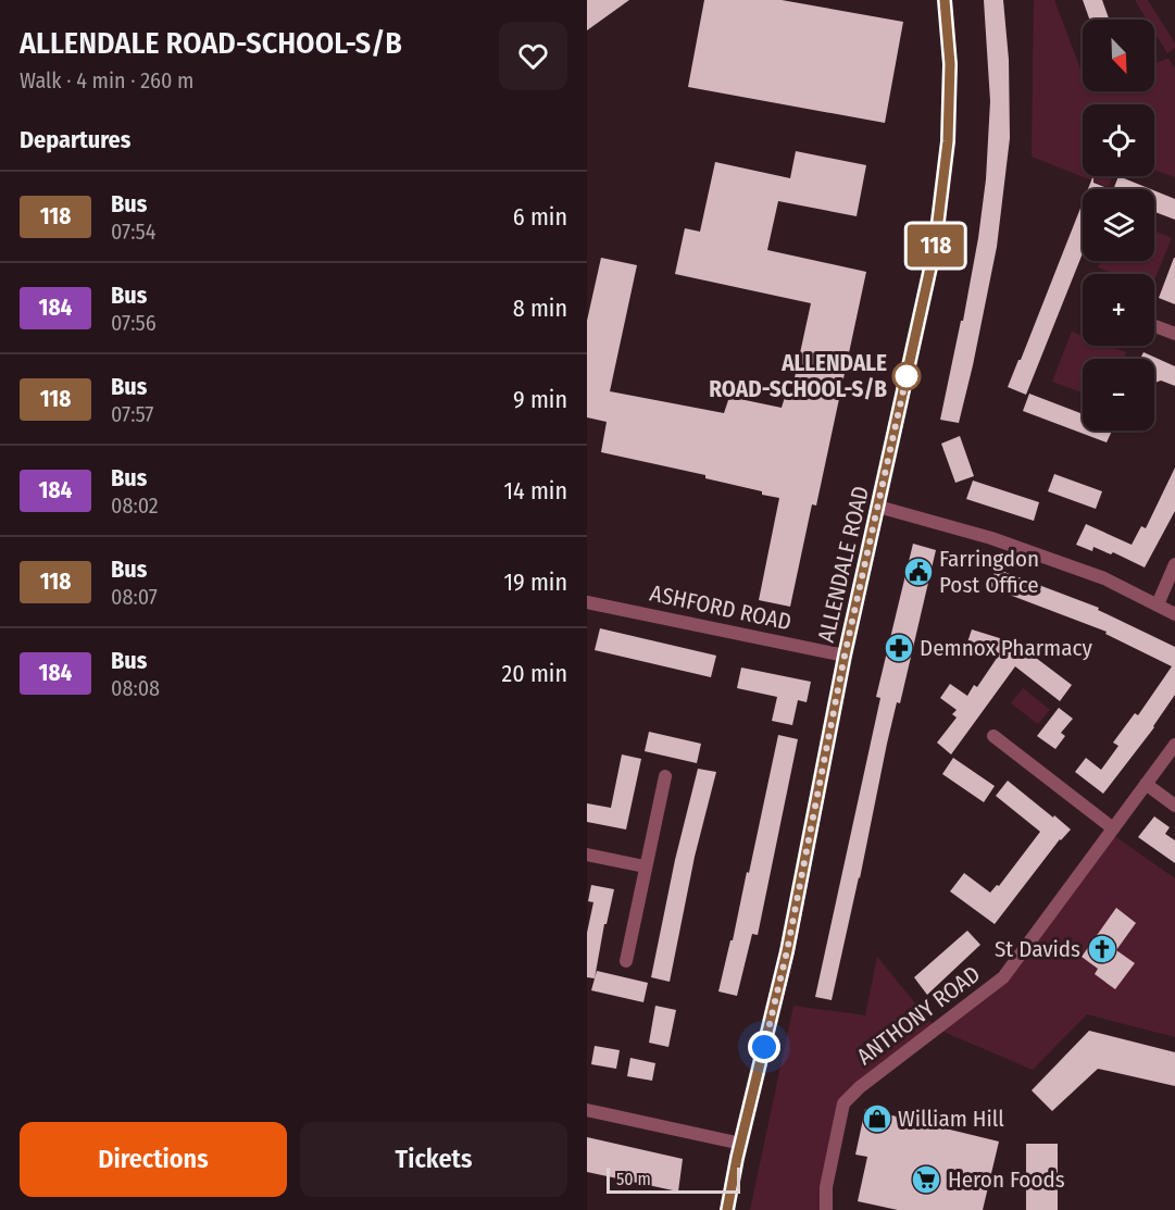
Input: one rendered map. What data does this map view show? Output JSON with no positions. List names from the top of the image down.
{
  "streets": {
    "street": ["ALLENDALE ROAD", "ASHFORD ROAD", "ANTHONY ROAD"]
  },
  "crossings": [
    ["ALLENDALE ROAD", "ASHFORD ROAD"]
  ],
  "places": {
    "other": ["ALLENDALE ROAD-SCHOOL-S/B"],
    "public building": ["Farringdon Post Office"],
    "pharmacy": ["Demnox Pharmacy"],
    "church": ["St Davids"],
    "shop": ["William Hill"],
    "supermarket": ["Heron Foods"]
  },
  "lines": ["bus line 118"],
  "scale_bar": "50 m",
  "north": "bottom right",
  "page": {
    "heading": [
      ["ALLENDALE ROAD-SCHOOL-S/B", "Walk · 4 min · 260 m"],
      "Departures"
    ],
    "on_map": "118",
    "map_buttons": ["+", "−"],
    "list": [
      {
        "mark": "118",
        "name": "Bus",
        "note": "07:54",
        "value": "6 min"
      },
      {
        "mark": "184",
        "name": "Bus",
        "note": "07:56",
        "value": "8 min"
      },
      {
        "mark": "118",
        "name": "Bus",
        "note": "07:57",
        "value": "9 min"
      },
      {
        "mark": "184",
        "name": "Bus",
        "note": "08:02",
        "value": "14 min"
      },
      {
        "mark": "118",
        "name": "Bus",
        "note": "08:07",
        "value": "19 min"
      },
      {
        "mark": "184",
        "name": "Bus",
        "note": "08:08",
        "value": "20 min"
      }
    ],
    "buttons": ["Directions", "Tickets"],
    "scale": "50 m"
  }
}
